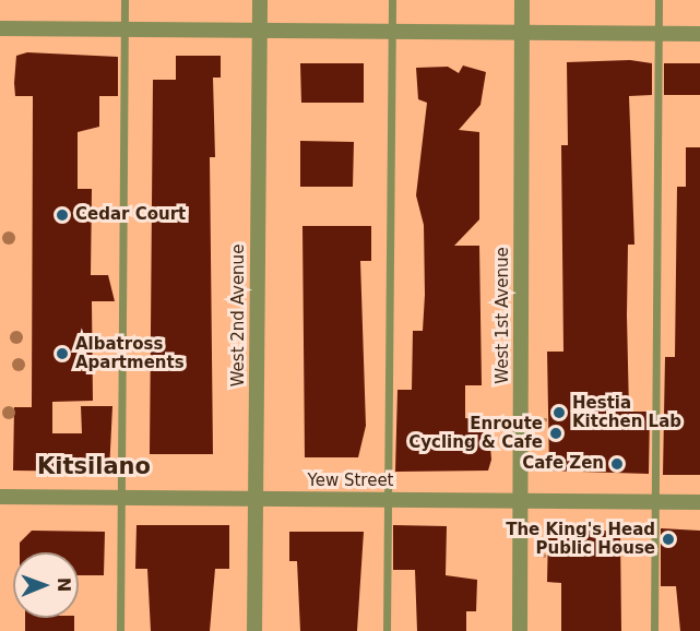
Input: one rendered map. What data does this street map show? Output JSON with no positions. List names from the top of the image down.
{
  "streets": {
    "street": ["West 2nd Avenue", "West 1st Avenue", "Yew Street"]
  },
  "crossings": [
    ["West 2nd Avenue", "Yew Street"],
    ["West 1st Avenue", "Yew Street"]
  ],
  "districts": ["Kitsilano"],
  "places": [
    "Cedar Court",
    "Albatross Apartments",
    "Hestia Kitchen Lab",
    "Enroute Cycling & Cafe",
    "Cafe Zen",
    "The King's Head Public House"
  ],
  "north": "right"
}
